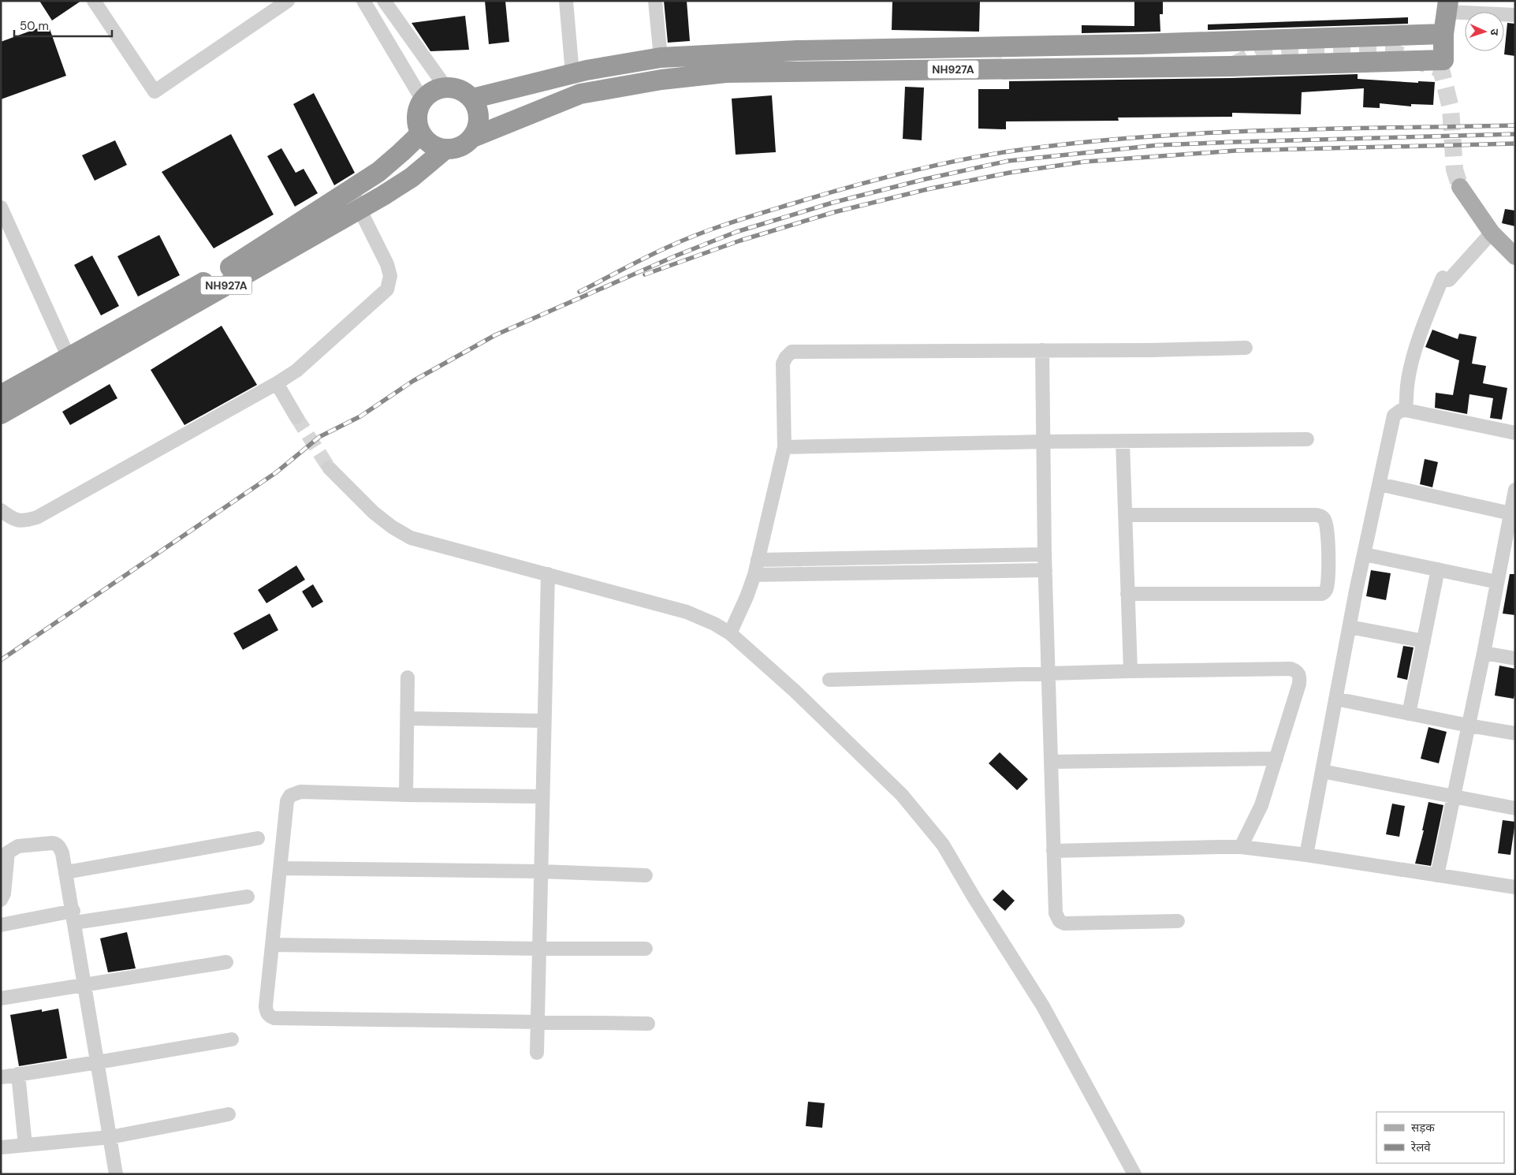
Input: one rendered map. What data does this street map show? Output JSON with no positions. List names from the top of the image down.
{
  "streets": {
    "highway": ["NH927A"]
  },
  "legend": ["सड़क", "रेलवे"],
  "scale_bar": "50 m",
  "north": "right"
}
